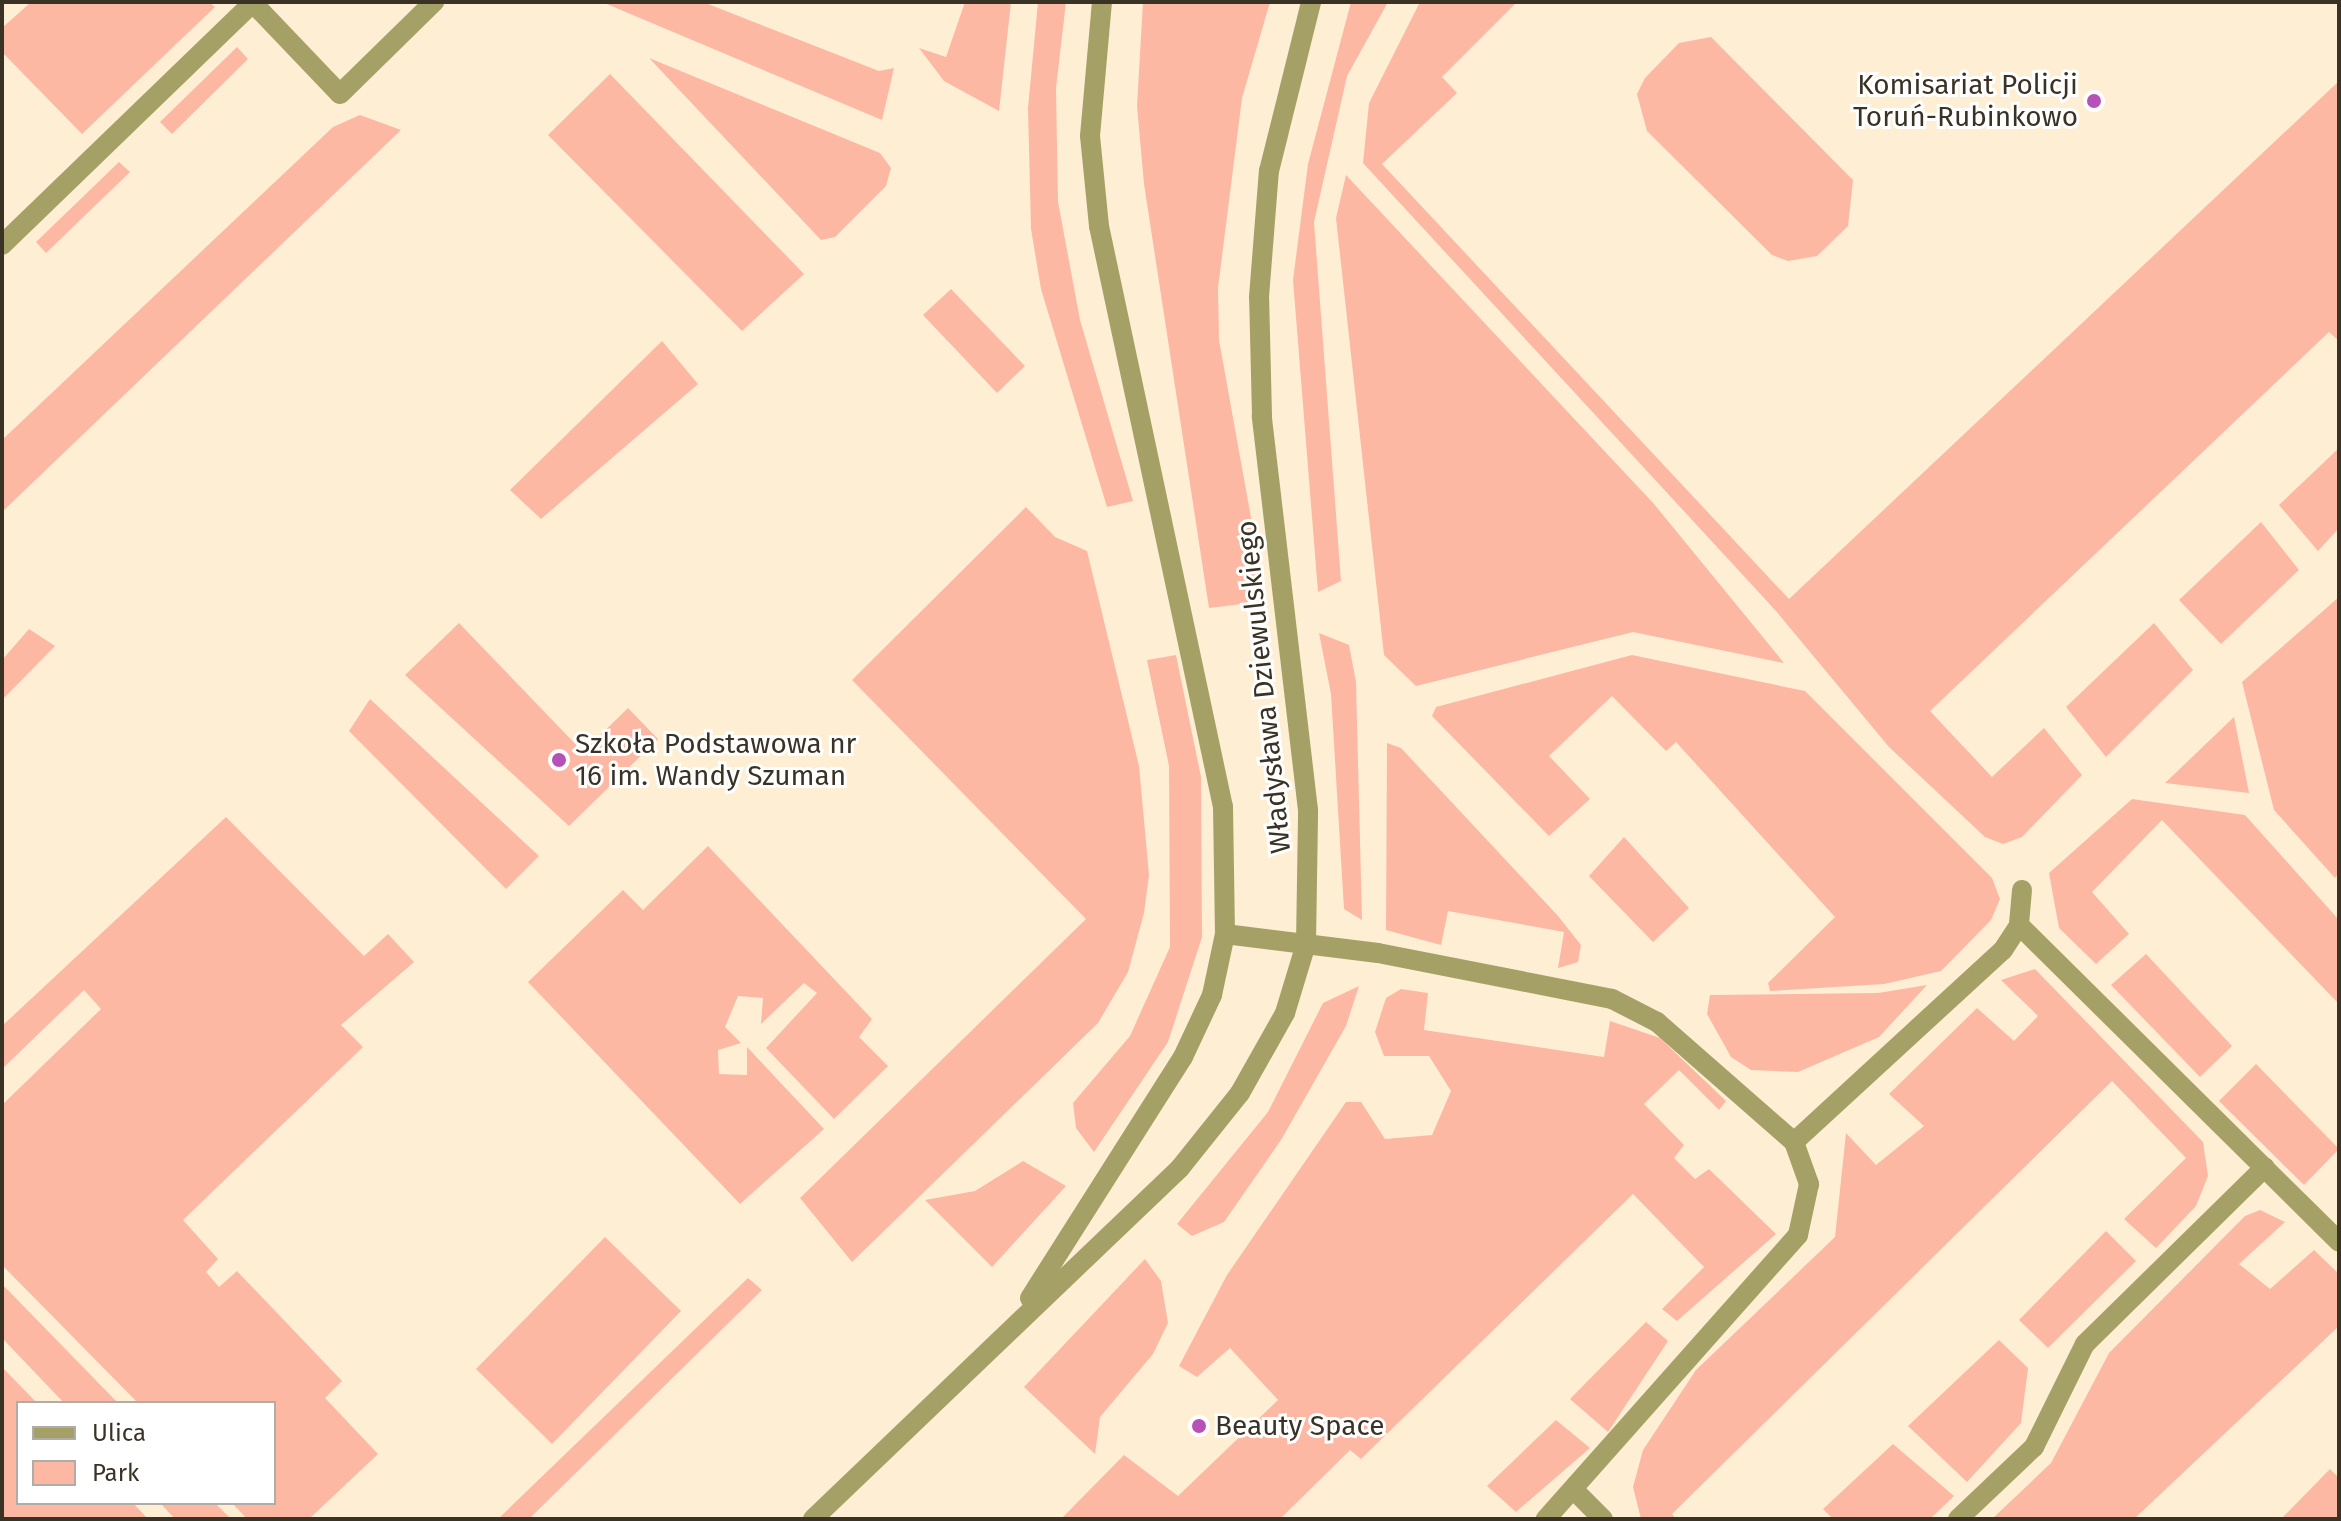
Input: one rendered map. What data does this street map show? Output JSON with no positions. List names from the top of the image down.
{
  "streets": {
    "street": ["Władysława Dziewulskiego"]
  },
  "places": ["Komisariat Policji Toruń-Rubinkowo", "Szkoła Podstawowa nr 16 im. Wandy Szuman", "Beauty Space"],
  "legend": ["Ulica", "Park"]
}
